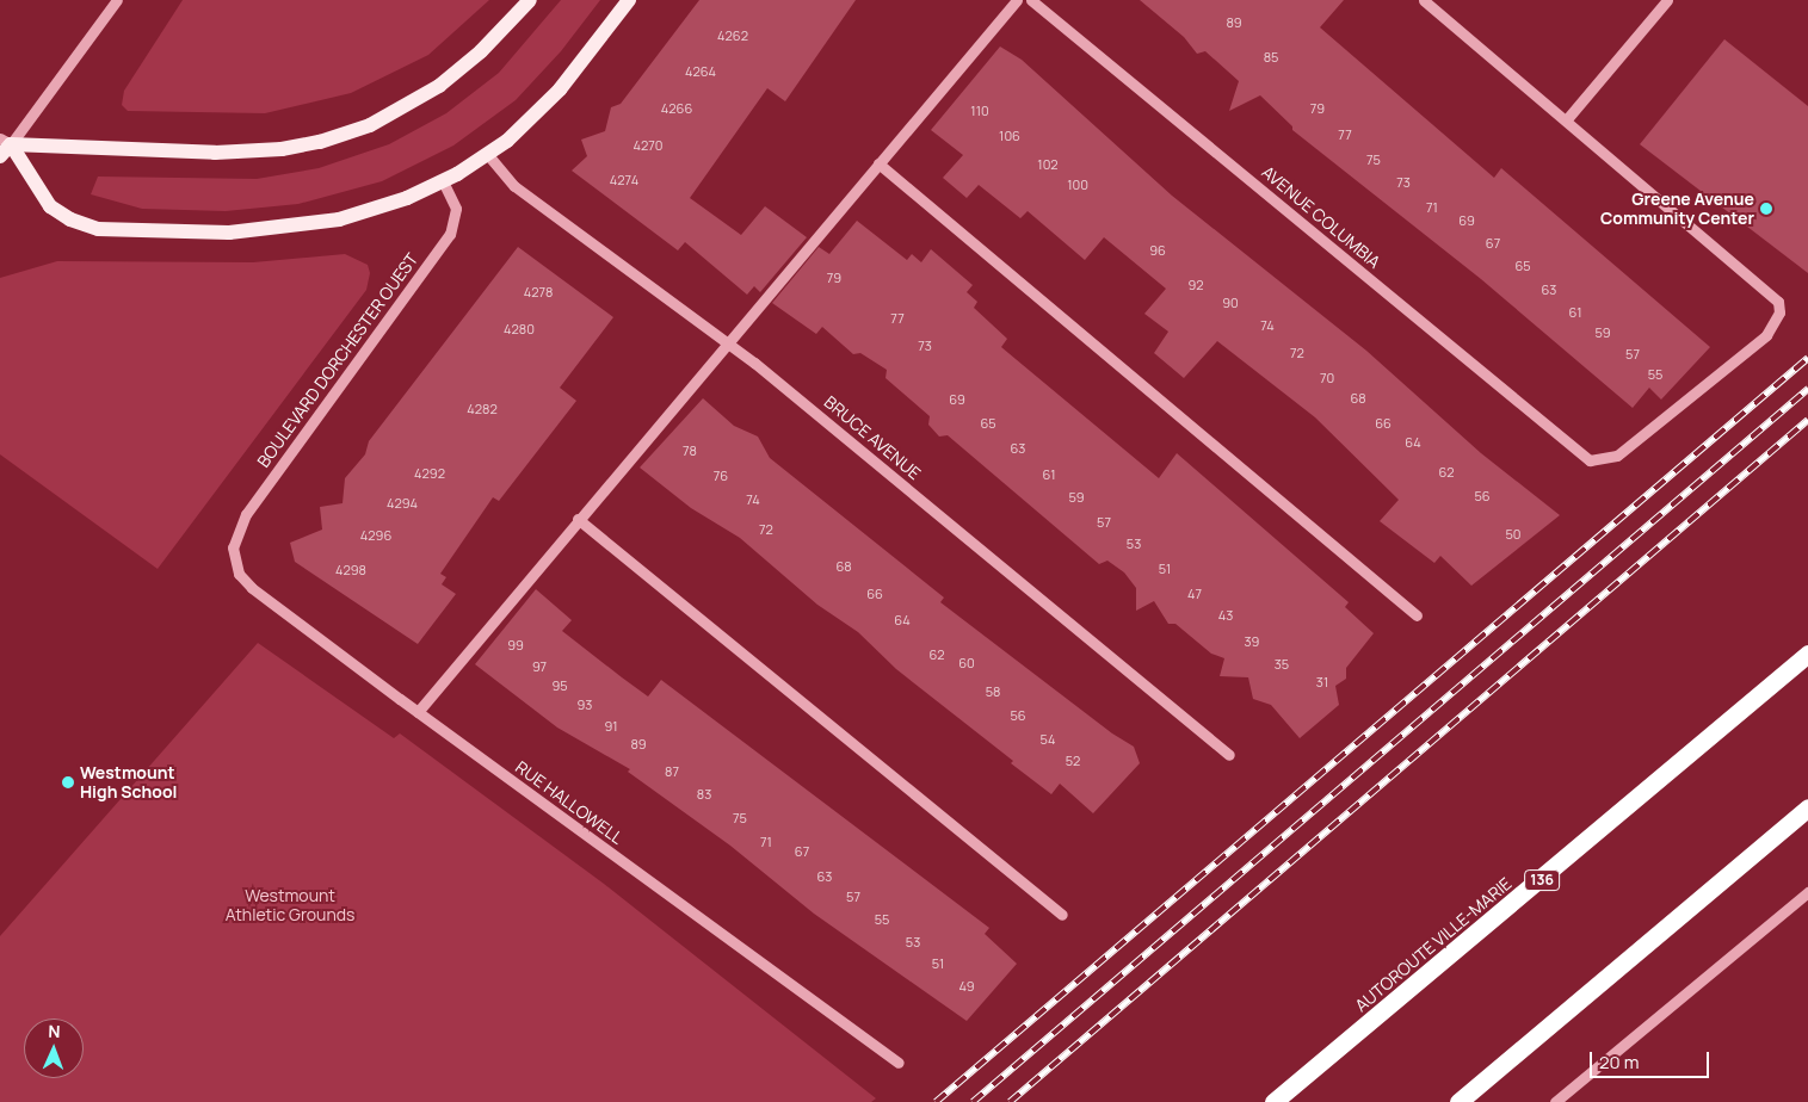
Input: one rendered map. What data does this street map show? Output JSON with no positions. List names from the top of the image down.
{
  "streets": {
    "highway": ["136", "AUTOROUTE VILLE-MARIE"],
    "street": [
      "AVENUE COLUMBIA",
      "BOULEVARD DORCHESTER OUEST",
      "BRUCE AVENUE",
      "RUE HALLOWELL"
    ]
  },
  "crossings": [
    ["BOULEVARD DORCHESTER OUEST", "RUE HALLOWELL"]
  ],
  "parks": ["Westmount Athletic Grounds"],
  "places": ["Greene Avenue Community Center", "Westmount High School"],
  "house_numbers": [
    "89",
    "4262",
    "85",
    "4264",
    "4266",
    "79",
    "110",
    "77",
    "106",
    "4270",
    "75",
    "102",
    "4274",
    "73",
    "100",
    "71",
    "69",
    "67",
    "96",
    "65",
    "79",
    "92",
    "63",
    "4278",
    "90",
    "61",
    "77",
    "74",
    "4280",
    "59",
    "73",
    "72",
    "57",
    "55",
    "70",
    "68",
    "69",
    "4282",
    "65",
    "66",
    "64",
    "63",
    "78",
    "62",
    "4292",
    "61",
    "76",
    "56",
    "59",
    "74",
    "4294",
    "57",
    "72",
    "50",
    "4296",
    "53",
    "68",
    "51",
    "4298",
    "66",
    "47",
    "43",
    "64",
    "39",
    "99",
    "62",
    "60",
    "35",
    "97",
    "31",
    "95",
    "58",
    "93",
    "56",
    "91",
    "54",
    "89",
    "52",
    "87",
    "83",
    "75",
    "71",
    "67",
    "63",
    "57",
    "55",
    "53",
    "51",
    "49"
  ],
  "scale_bar": "20 m",
  "north": "top"
}
